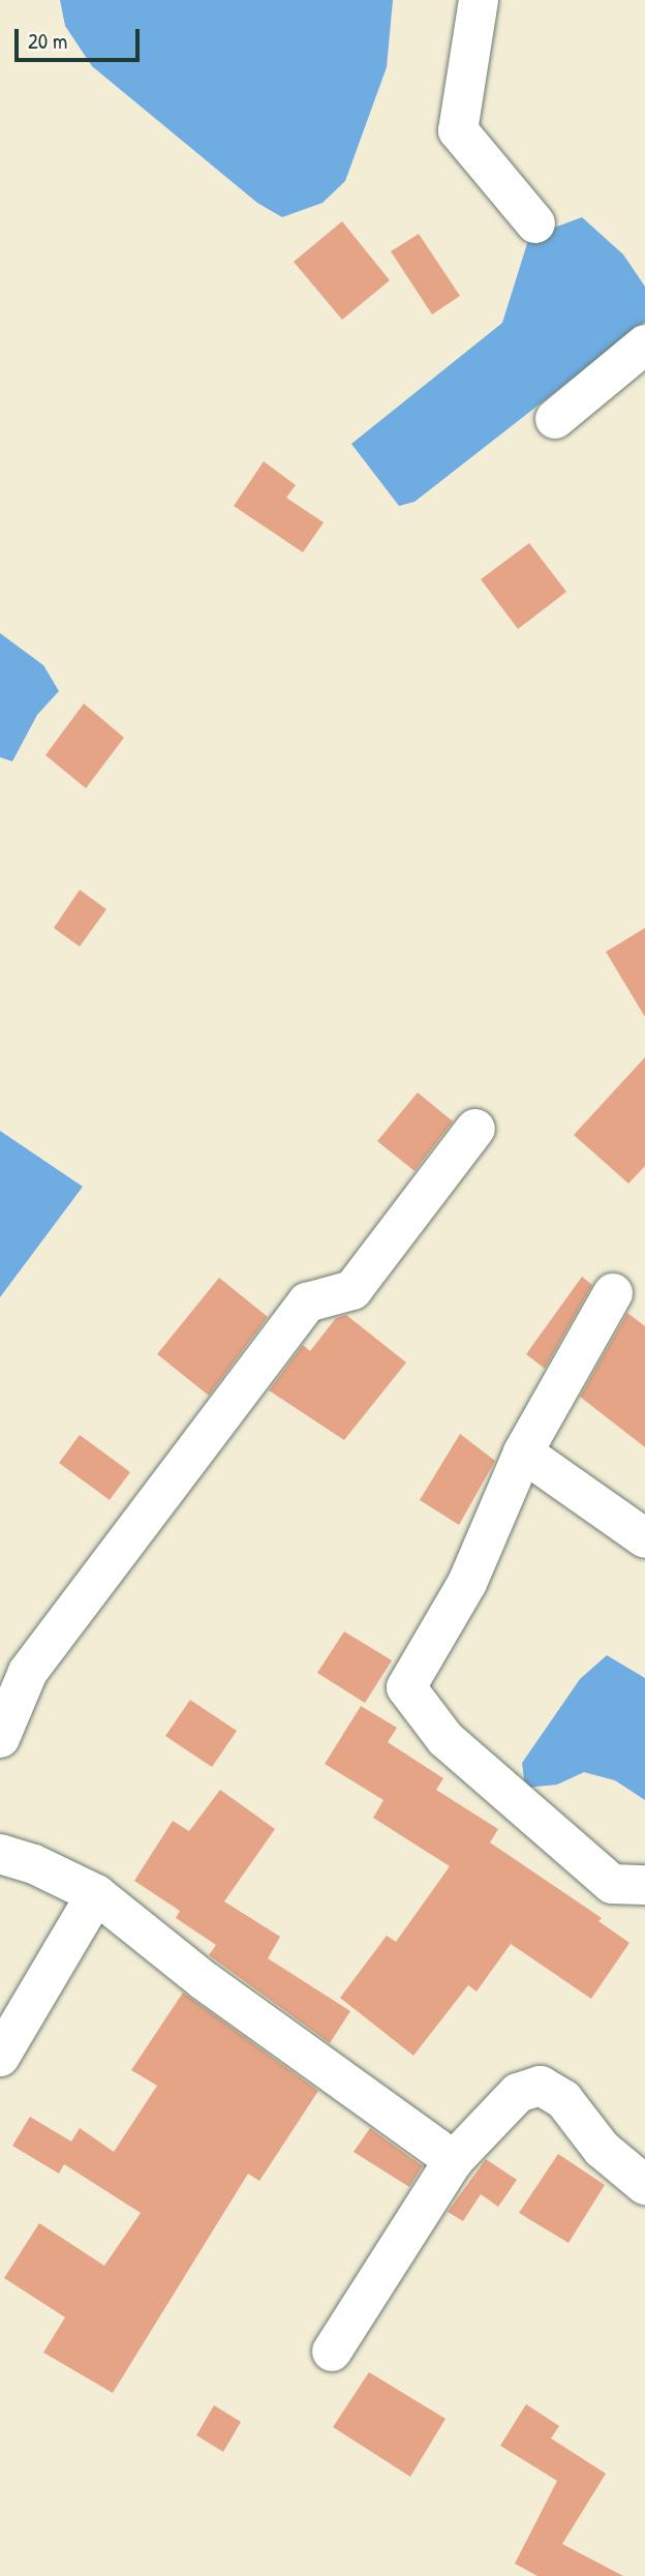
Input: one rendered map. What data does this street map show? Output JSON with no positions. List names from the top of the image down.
{
  "scale_bar": "20 m"
}
